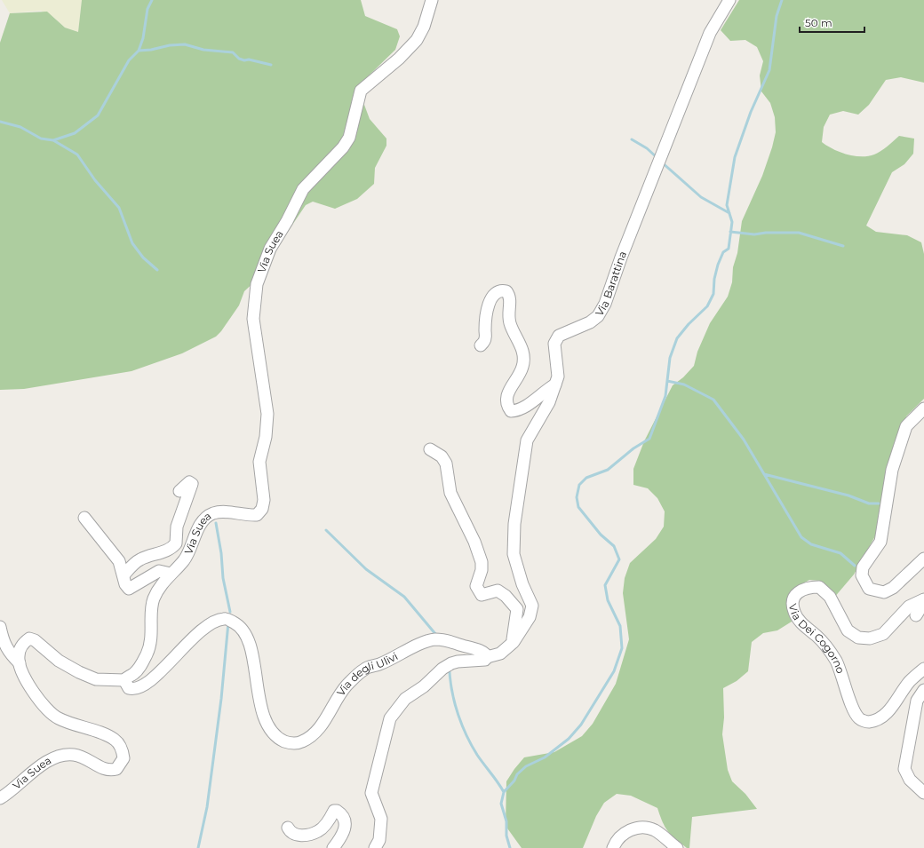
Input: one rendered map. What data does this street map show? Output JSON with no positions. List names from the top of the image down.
{
  "streets": {
    "street": [
      "Via Suea",
      "Via Barattina",
      "Via Dei Cogorno",
      "Via degli Ulivi"
    ]
  },
  "crossings": [
    ["Via Suea", "Via degli Ulivi"],
    ["Via Barattina", "Via degli Ulivi"]
  ],
  "scale_bar": "50 m"
}
